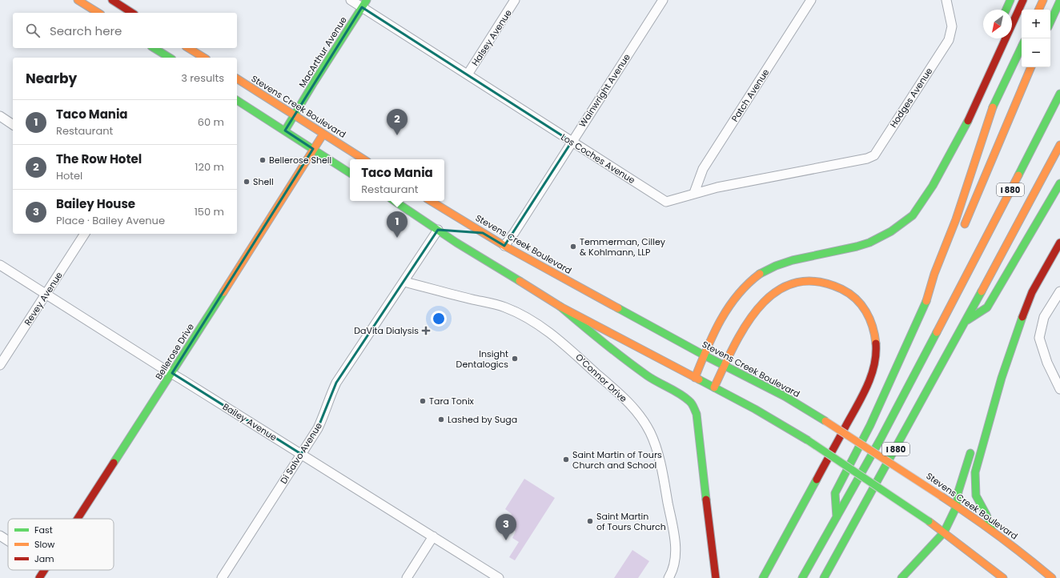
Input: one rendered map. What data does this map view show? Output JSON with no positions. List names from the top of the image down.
{
  "streets": {
    "main road": [
      "MacArthur Avenue",
      "Stevens Creek Boulevard",
      "I 880",
      "Bellerose Drive"
    ],
    "street": [
      "Halsey Avenue",
      "Wainwright Avenue",
      "Patch Avenue",
      "Hodges Avenue",
      "Los Coches Avenue",
      "Revey Avenue",
      "O’Connor Drive",
      "Bailey Avenue",
      "Di Salvo Avenue"
    ]
  },
  "crossings": [
    ["Halsey Avenue", "Los Coches Avenue"],
    ["MacArthur Avenue", "Stevens Creek Boulevard"],
    ["MacArthur Avenue", "Los Coches Avenue"],
    ["Wainwright Avenue", "Stevens Creek Boulevard"],
    ["Wainwright Avenue", "Los Coches Avenue"],
    ["Patch Avenue", "Los Coches Avenue"],
    ["Hodges Avenue", "Los Coches Avenue"],
    ["Stevens Creek Boulevard", "Bellerose Drive"],
    ["Revey Avenue", "Bailey Avenue"],
    ["Bellerose Drive", "Bailey Avenue"],
    ["O’Connor Drive", "Di Salvo Avenue"],
    ["Bailey Avenue", "Di Salvo Avenue"]
  ],
  "places": {
    "other": [
      "Bellerose Shell",
      "Shell",
      "Temmerman, Cilley & Kohlmann, LLP",
      "Insight Dentalogics",
      "Tara Tonix",
      "Lashed by Suga",
      "Saint Martin of Tours Church and School",
      "Saint Martin of Tours Church"
    ],
    "health": ["DaVita Dialysis"]
  },
  "legend": ["Fast", "Slow", "Jam"],
  "north": "bottom left",
  "page": {
    "map_buttons": ["+", "−"],
    "search": "Search here",
    "heading": ["Nearby", "3 results"],
    "list": [
      {
        "mark": "1",
        "name": "Taco Mania",
        "note": "Restaurant",
        "value": "60 m"
      },
      {
        "mark": "2",
        "name": "The Row Hotel",
        "note": "Hotel",
        "value": "120 m"
      },
      {
        "mark": "3",
        "name": "Bailey House",
        "note": "Place · Bailey Avenue",
        "value": "150 m"
      }
    ],
    "pins": ["2", "1", "3"],
    "popup": ["Taco Mania", "Restaurant"]
  }
}
